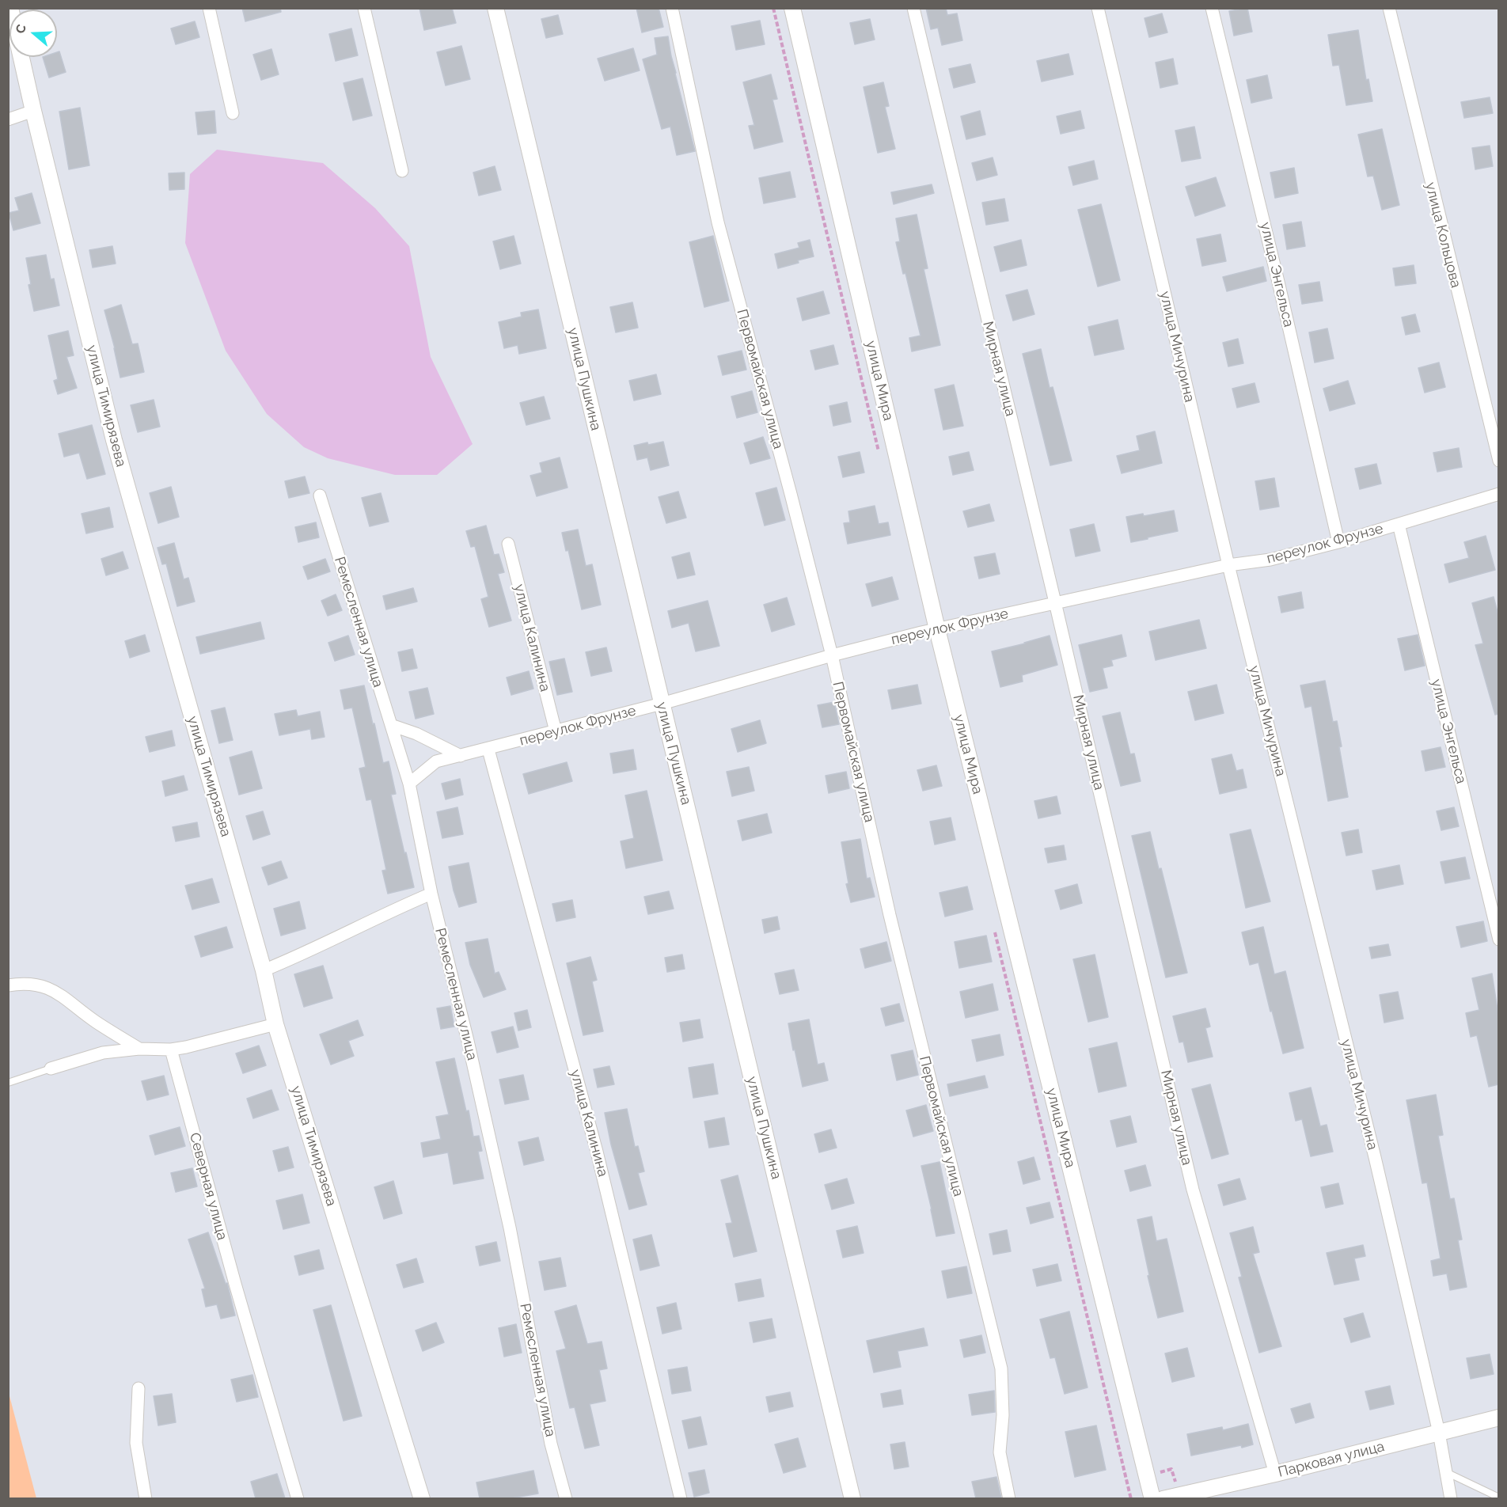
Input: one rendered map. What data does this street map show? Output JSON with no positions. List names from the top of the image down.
{
  "streets": {
    "street": [
      "улица Кольцова",
      "улица Энгельса",
      "улица Мичурина",
      "Мирная улица",
      "улица Пушкина",
      "Первомайская улица",
      "улица Мира",
      "улица Тимирязева",
      "переулок Фрунзе",
      "Ремесленная улица",
      "улица Калинина",
      "Северная улица",
      "Парковая улица"
    ]
  },
  "crossings": [
    ["улица Энгельса", "переулок Фрунзе"],
    ["улица Мичурина", "переулок Фрунзе"],
    ["улица Мичурина", "Парковая улица"],
    ["Мирная улица", "переулок Фрунзе"],
    ["Мирная улица", "Парковая улица"],
    ["улица Пушкина", "переулок Фрунзе"],
    ["Первомайская улица", "переулок Фрунзе"],
    ["улица Мира", "переулок Фрунзе"],
    ["переулок Фрунзе", "Ремесленная улица"],
    ["переулок Фрунзе", "улица Калинина"]
  ],
  "north": "left"
}
